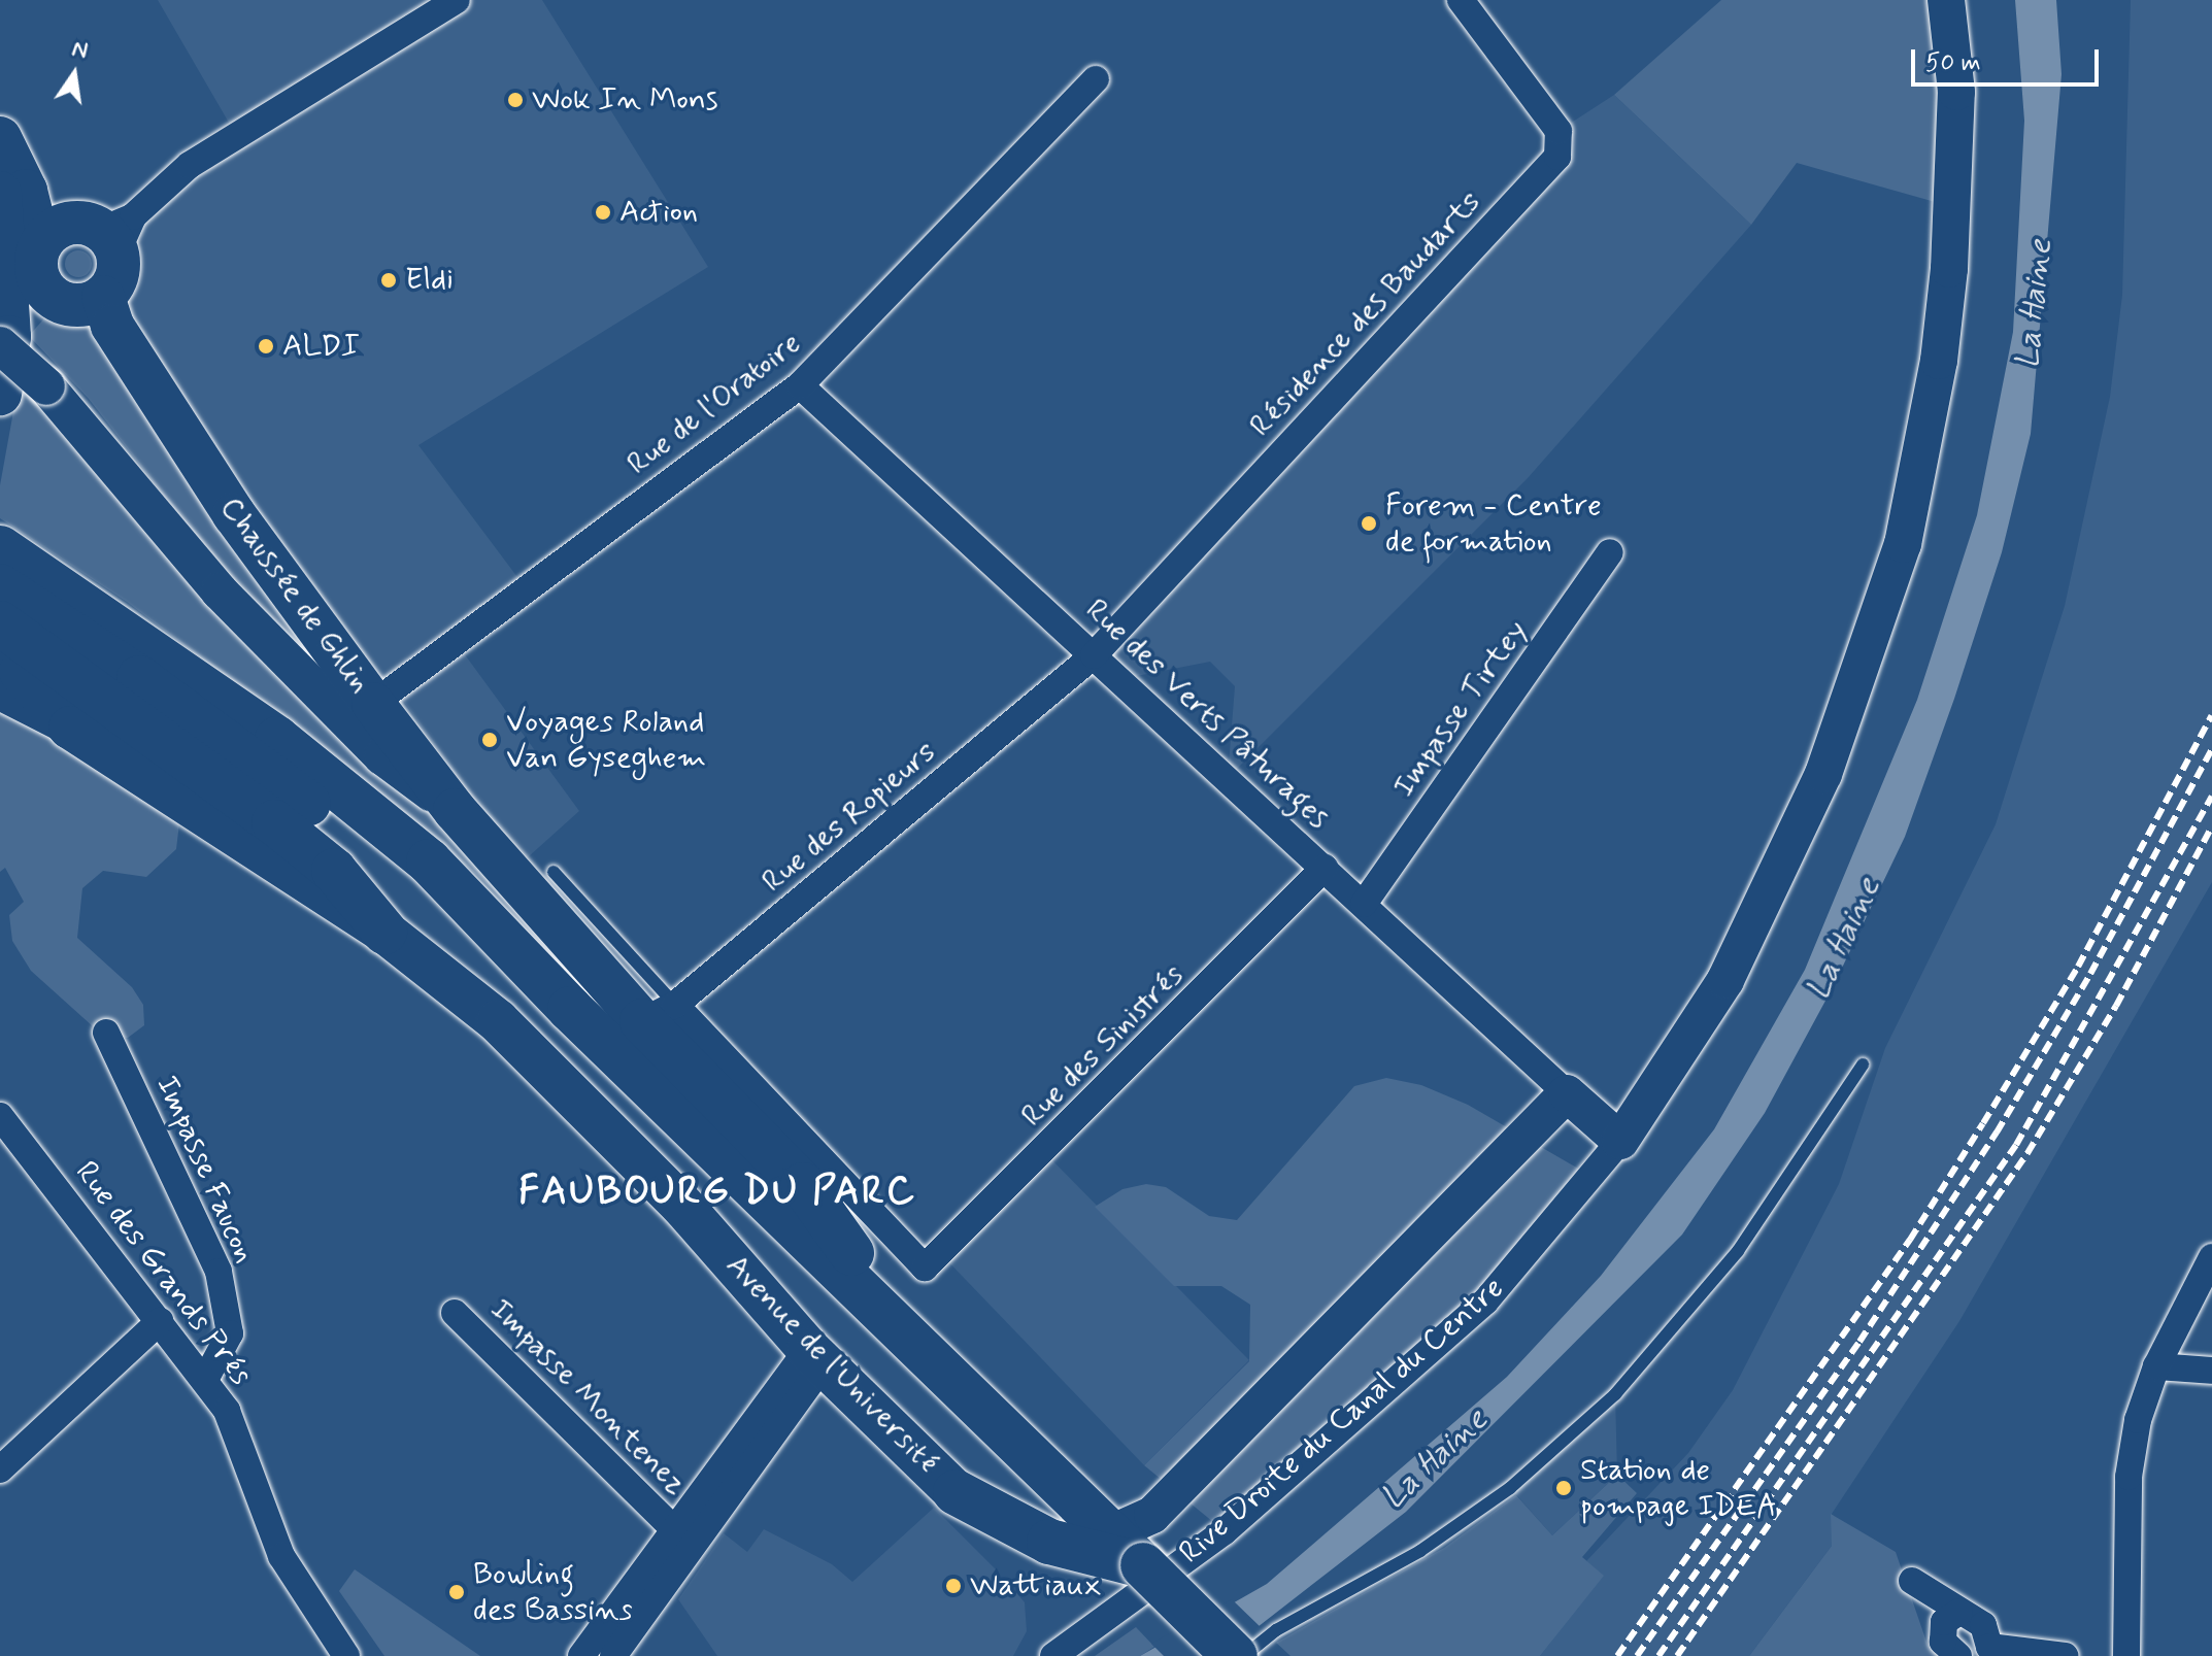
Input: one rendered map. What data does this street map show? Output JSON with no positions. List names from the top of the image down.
{
  "streets": {
    "main road": ["Chaussée de Ghlin", "Avenue de l'Université"],
    "street": [
      "Résidence des Baudarts",
      "Rue de l'Oratoire",
      "Impasse Tirtey",
      "Rue des Verts Pâturages",
      "Rue des Ropieurs",
      "Rue des Sinistrés",
      "Impasse Faucon",
      "Rue des Grands Prés",
      "Impasse Montenez",
      "Rive Droite du Canal du Centre"
    ]
  },
  "crossings": [
    ["Résidence des Baudarts", "Rue des Verts Pâturages"],
    ["Résidence des Baudarts", "Rue des Ropieurs"],
    ["Rue de l'Oratoire", "Chaussée de Ghlin"],
    ["Rue de l'Oratoire", "Rue des Verts Pâturages"],
    ["Chaussée de Ghlin", "Rue des Ropieurs"],
    ["Chaussée de Ghlin", "Rue des Sinistrés"],
    ["Impasse Tirtey", "Rue des Verts Pâturages"],
    ["Rue des Verts Pâturages", "Rue des Ropieurs"],
    ["Rue des Verts Pâturages", "Rue des Sinistrés"],
    ["Rue des Ropieurs", "Rue des Sinistrés"],
    ["Impasse Faucon", "Rue des Grands Prés"]
  ],
  "districts": ["FAUBOURG DU PARC"],
  "water": ["La Haine"],
  "places": [
    "Wok In Mons",
    "Action",
    "Eldi",
    "ALDI",
    "Forem - Centre de formation",
    "Voyages Roland Van Gyseghem",
    "Station de pompage IDEA",
    "Wattiaux",
    "Bowling des Bassins"
  ],
  "scale_bar": "50 m",
  "north": "top"
}
